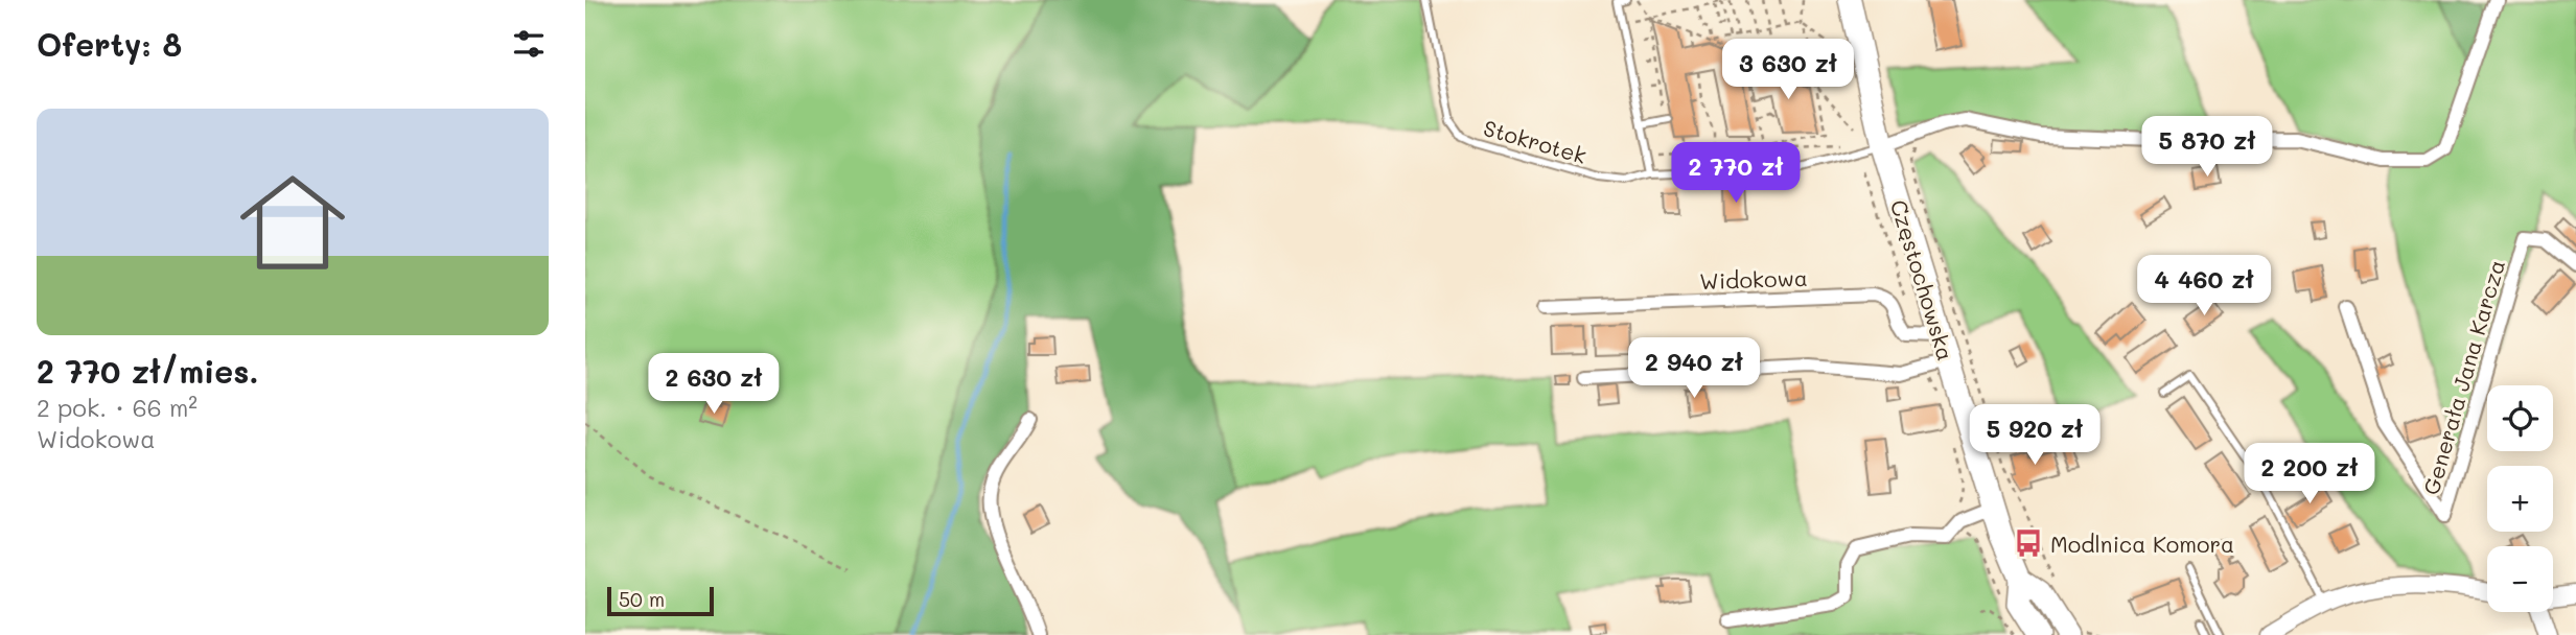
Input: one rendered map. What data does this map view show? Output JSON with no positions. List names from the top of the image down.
{
  "streets": {
    "main road": ["Częstochowska"],
    "street": ["Widokowa", "Generała Jana Karcza"],
    "lane": ["Stokrotek"]
  },
  "crossings": [
    ["Stokrotek", "Częstochowska"],
    ["Widokowa", "Częstochowska"]
  ],
  "places": {
    "bus stop": ["Modlnica Komora"]
  },
  "scale_bar": "50 m",
  "page": {
    "heading": "Oferty: 8",
    "price": [
      "3 630 zł",
      "5 870 zł",
      "2 770 zł",
      "4 460 zł",
      "2 940 zł",
      "2 630 zł",
      "5 920 zł",
      "2 200 zł"
    ],
    "list": [
      {
        "name": "2 770 zł/mies.",
        "note": "2 pok. · 66 m² · Widokowa"
      }
    ],
    "map_buttons": ["+", "−"],
    "scale": "50 m"
  }
}
